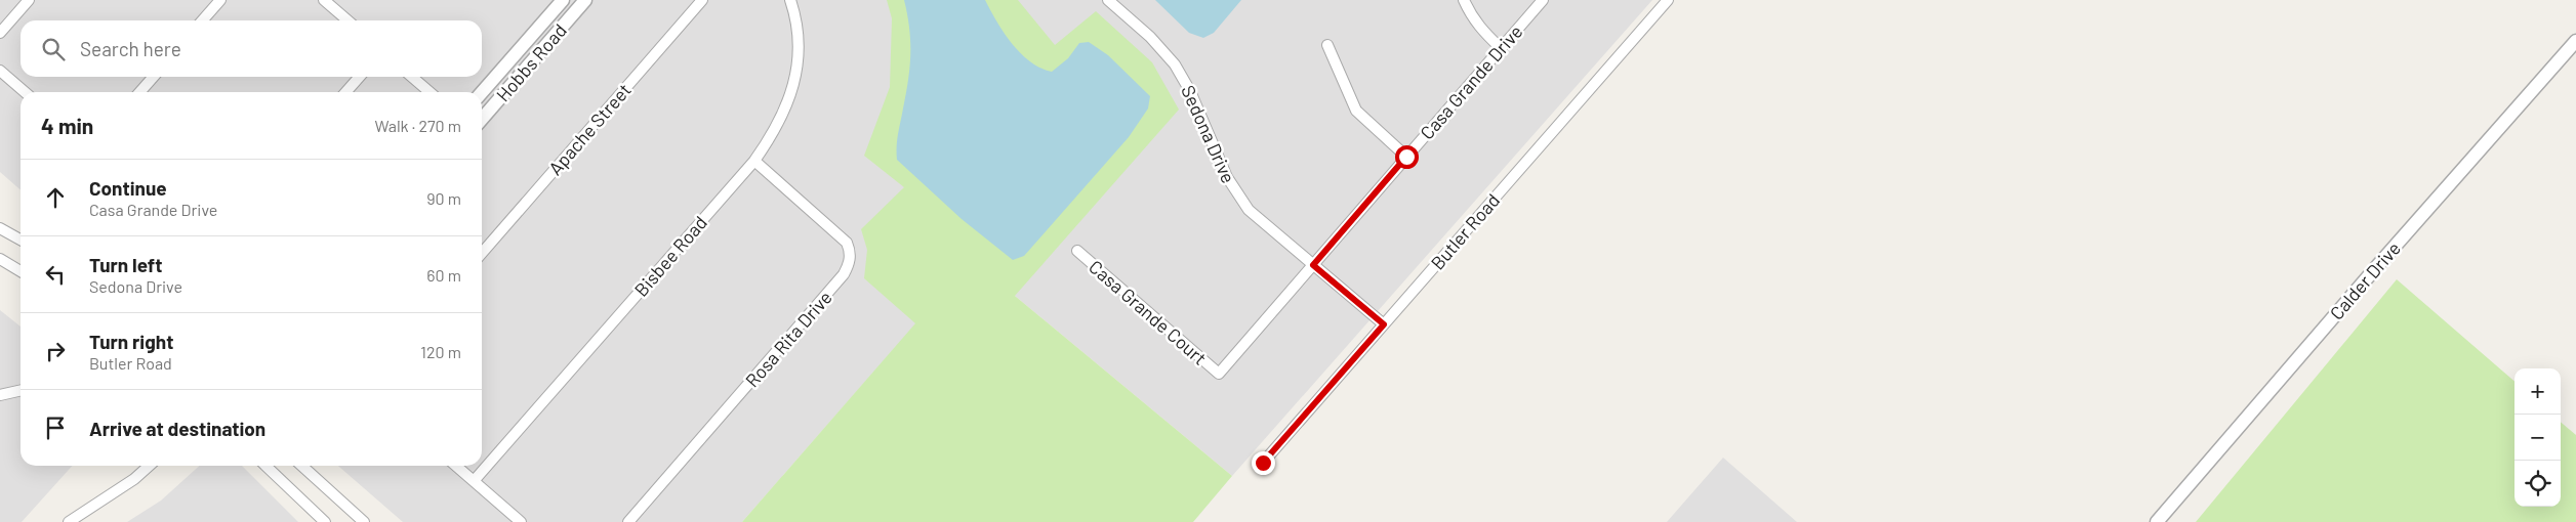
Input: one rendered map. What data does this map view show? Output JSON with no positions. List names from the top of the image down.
{
  "streets": {
    "street": [
      "Hobbs Road",
      "Casa Grande Drive",
      "Apache Street",
      "Sedona Drive",
      "Butler Road",
      "Bisbee Road",
      "Calder Drive",
      "Casa Grande Court",
      "Rosa Rita Drive"
    ]
  },
  "crossings": [
    ["Casa Grande Drive", "Sedona Drive"],
    ["Casa Grande Drive", "Casa Grande Court"],
    ["Sedona Drive", "Butler Road"],
    ["Bisbee Road", "Rosa Rita Drive"]
  ],
  "page": {
    "search": "Search here",
    "heading": ["4 min", "Walk · 270 m"],
    "list": [
      ["Continue", "Casa Grande Drive", "90 m"],
      ["Turn left", "Sedona Drive", "60 m"],
      ["Turn right", "Butler Road", "120 m"],
      "Arrive at destination"
    ],
    "map_buttons": ["+", "−"]
  }
}
